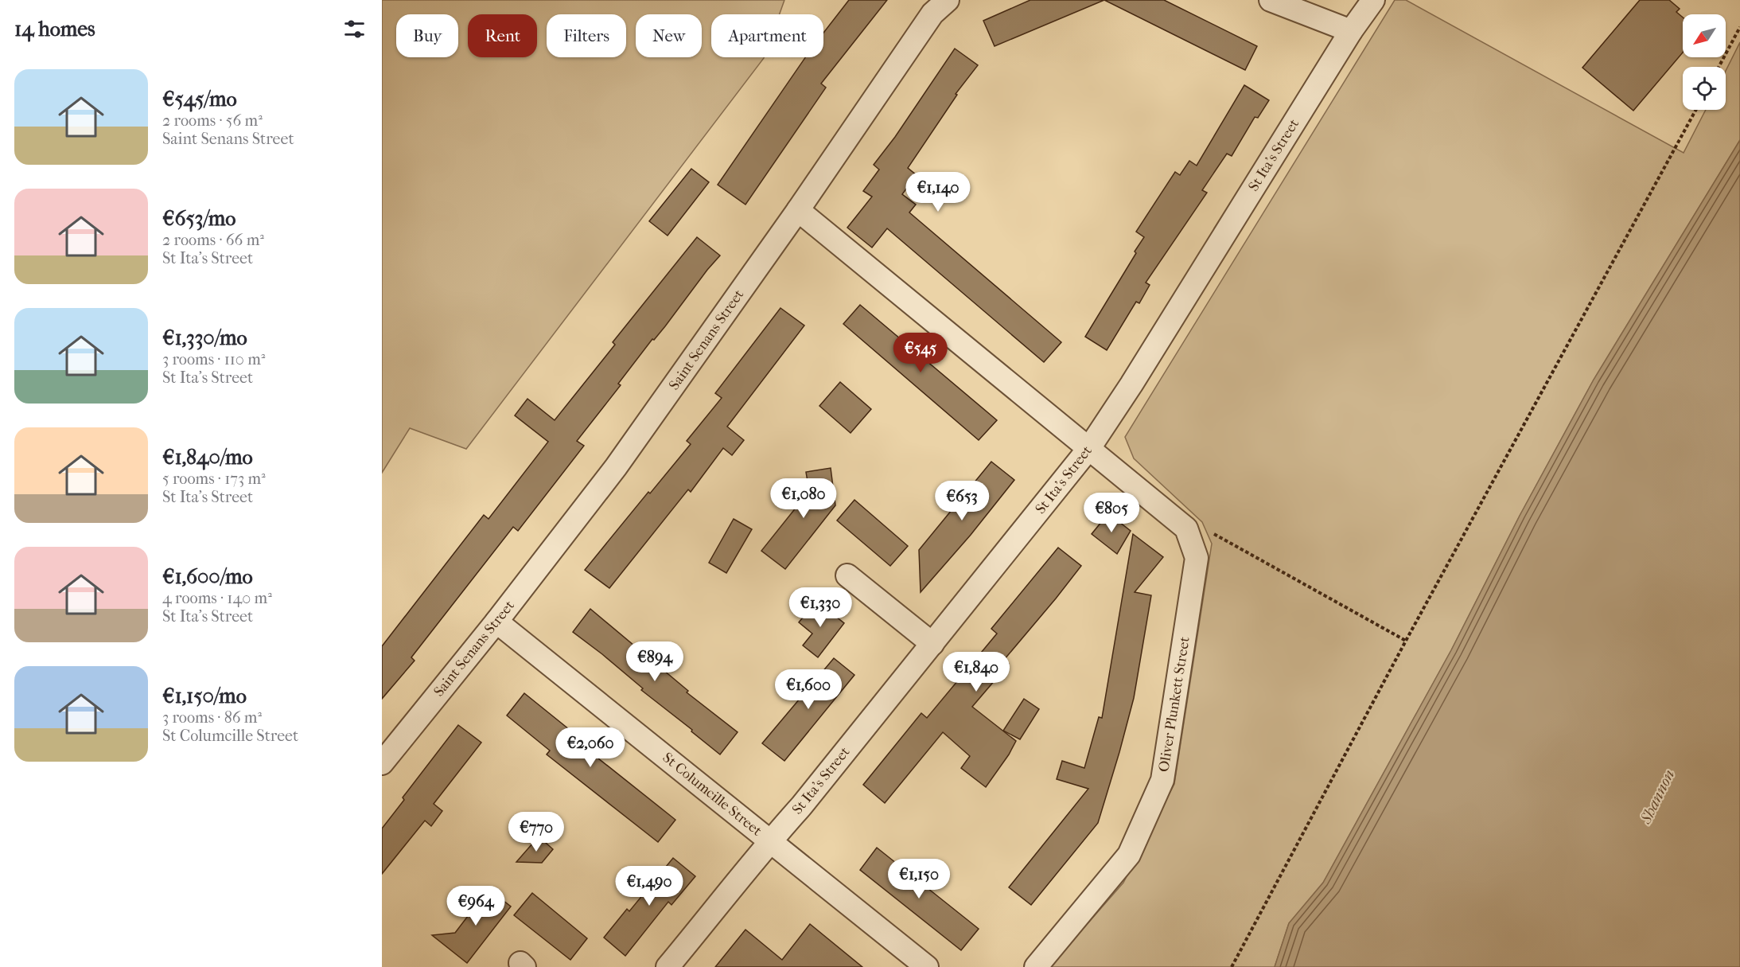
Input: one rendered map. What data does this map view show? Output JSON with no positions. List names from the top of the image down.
{
  "streets": {
    "street": [
      "St Ita's Street",
      "Saint Senans Street",
      "Oliver Plunkett Street",
      "St Columcille Street"
    ]
  },
  "crossings": [
    ["St Ita's Street", "St Columcille Street"],
    ["Saint Senans Street", "St Columcille Street"]
  ],
  "water": ["Shannon"],
  "north": "bottom left",
  "page": {
    "heading": "14 homes",
    "chip": [
      "Buy",
      "Rent",
      "Filters",
      "New",
      "Apartment"
    ],
    "list": [
      {
        "name": "€545/mo",
        "note": "2 rooms · 56 m² · Saint Senans Street"
      },
      {
        "name": "€653/mo",
        "note": "2 rooms · 66 m² · St Ita's Street"
      },
      {
        "name": "€1,330/mo",
        "note": "3 rooms · 110 m² · St Ita's Street"
      },
      {
        "name": "€1,840/mo",
        "note": "5 rooms · 173 m² · St Ita's Street"
      },
      {
        "name": "€1,600/mo",
        "note": "4 rooms · 140 m² · St Ita's Street"
      },
      {
        "name": "€1,150/mo",
        "note": "3 rooms · 86 m² · St Columcille Street"
      }
    ],
    "price": [
      "€1,140",
      "€545",
      "€1,080",
      "€653",
      "€805",
      "€1,330",
      "€894",
      "€1,840",
      "€1,600",
      "€2,060",
      "€770",
      "€1,150",
      "€1,490",
      "€964"
    ]
  }
}
